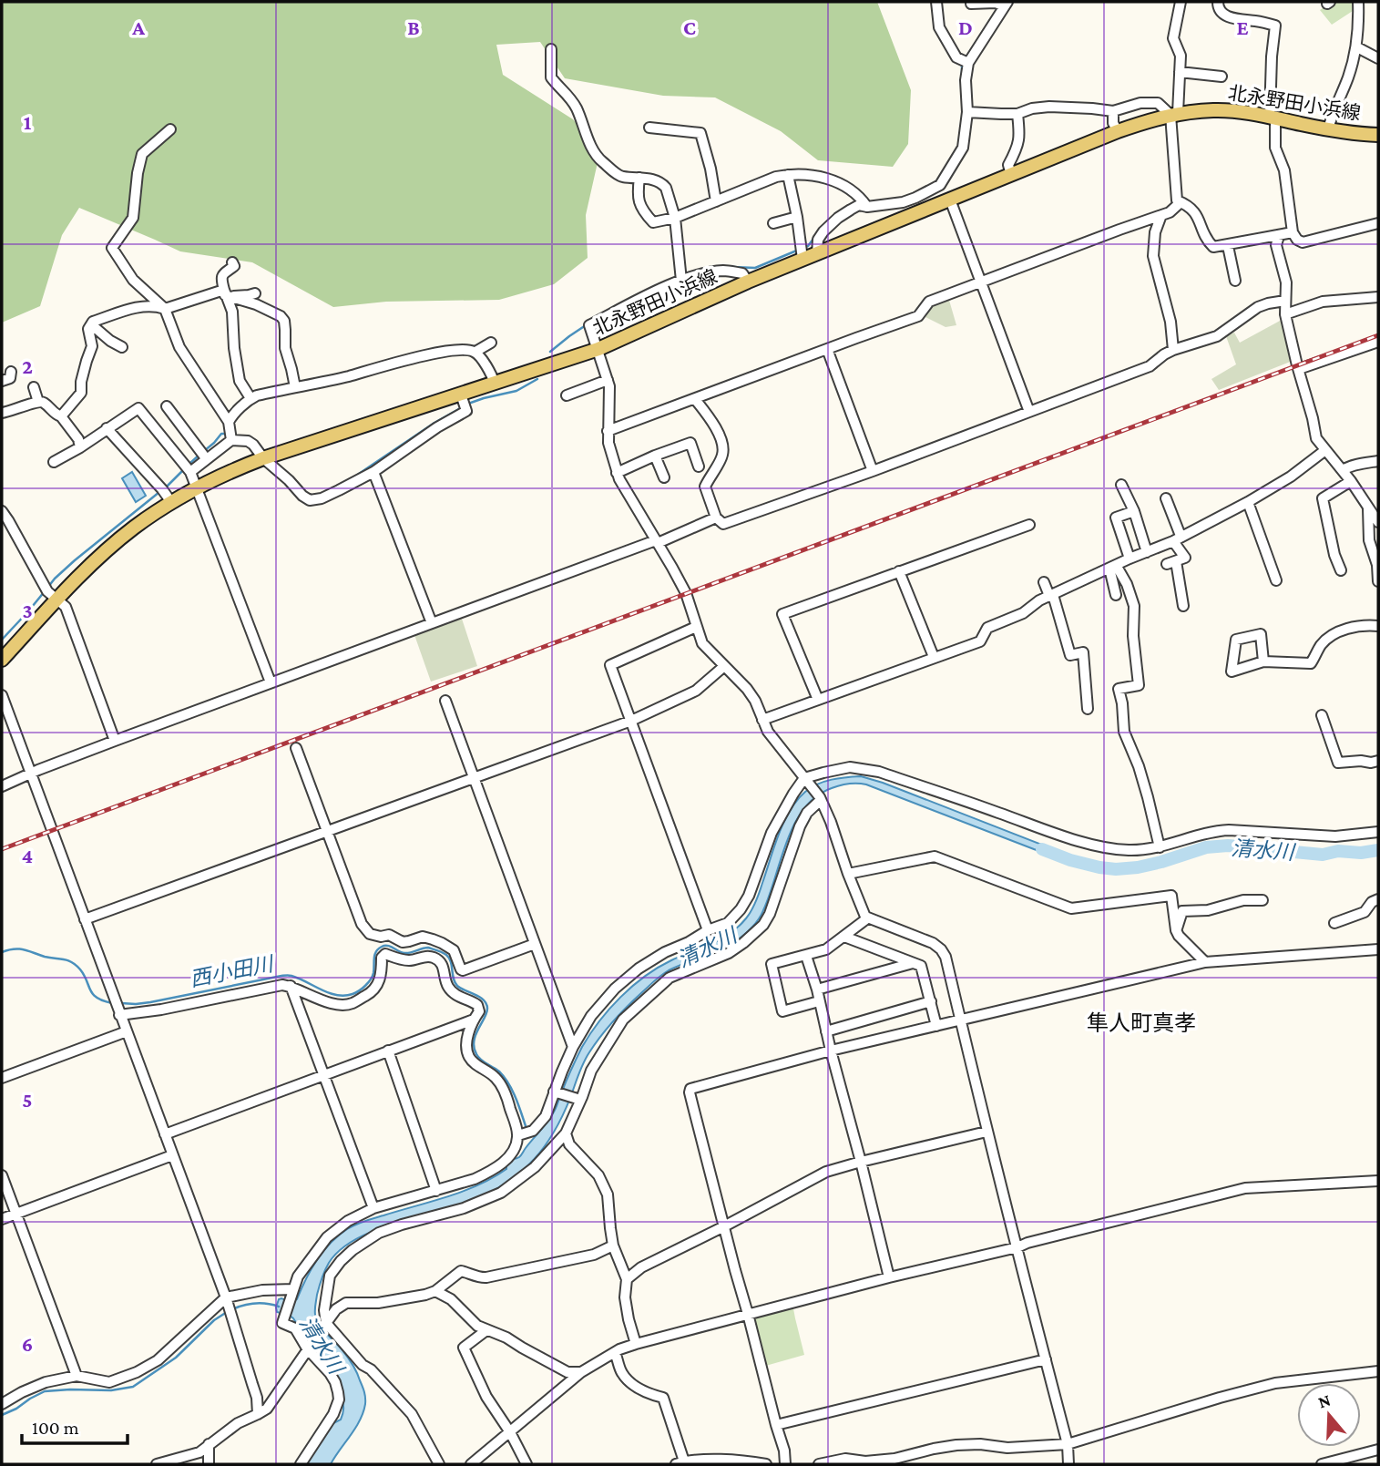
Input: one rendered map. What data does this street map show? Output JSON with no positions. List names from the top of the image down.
{
  "streets": {
    "main road": ["北永野田小浜線"]
  },
  "districts": ["隼人町真孝"],
  "water": ["清水川", "西小田川"],
  "scale_bar": "100 m",
  "north": "top",
  "grid": {
    "columns": [
      "A",
      "B",
      "C",
      "D",
      "E"
    ],
    "rows": [
      "1",
      "2",
      "3",
      "4",
      "5",
      "6"
    ]
  }
}
